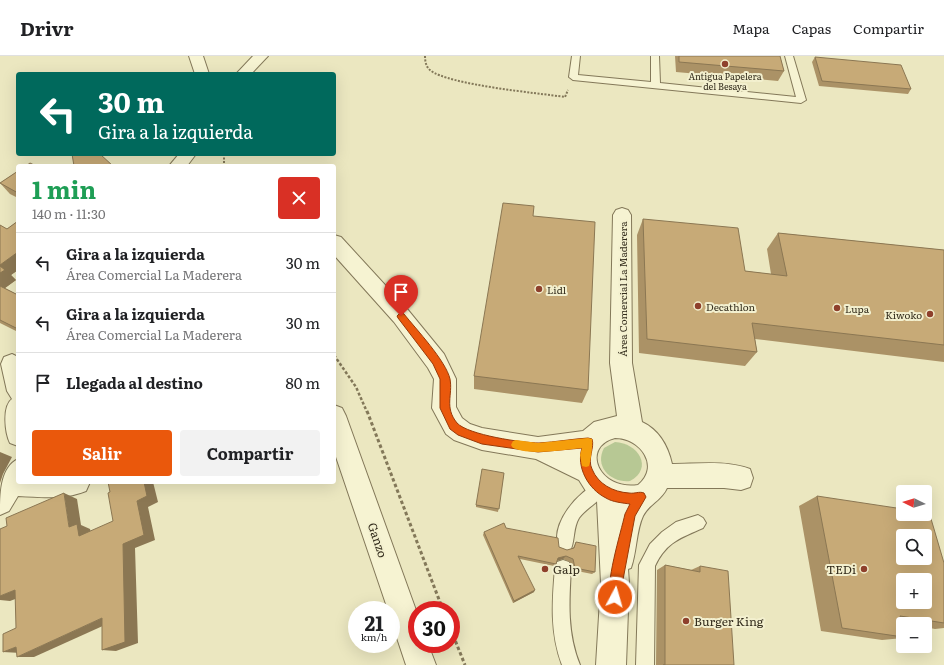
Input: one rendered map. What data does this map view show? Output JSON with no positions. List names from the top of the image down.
{
  "streets": {
    "street": ["Área Comercial La Maderera", "Ganzo"]
  },
  "places": [
    "Antigua Papelera del Besaya",
    "Lidl",
    "Decathlon",
    "Lupa",
    "Kiwoko",
    "Galp",
    "TEDi",
    "Burger King"
  ],
  "north": "left",
  "page": {
    "header": "Drivr",
    "nav": ["Mapa", "Capas", "Compartir"],
    "turn": ["30 m", "Gira a la izquierda"],
    "heading": ["1 min", "140 m · 11:30"],
    "list": [
      {
        "name": "Gira a la izquierda",
        "note": "Área Comercial La Maderera",
        "value": "30 m"
      },
      {
        "name": "Gira a la izquierda",
        "note": "Área Comercial La Maderera",
        "value": "30 m"
      },
      {
        "name": "Llegada al destino",
        "value": "80 m"
      }
    ],
    "buttons": ["Salir", "Compartir"],
    "map_buttons": ["+", "−"],
    "speed": "21 km/h",
    "limit": "30"
  }
}
